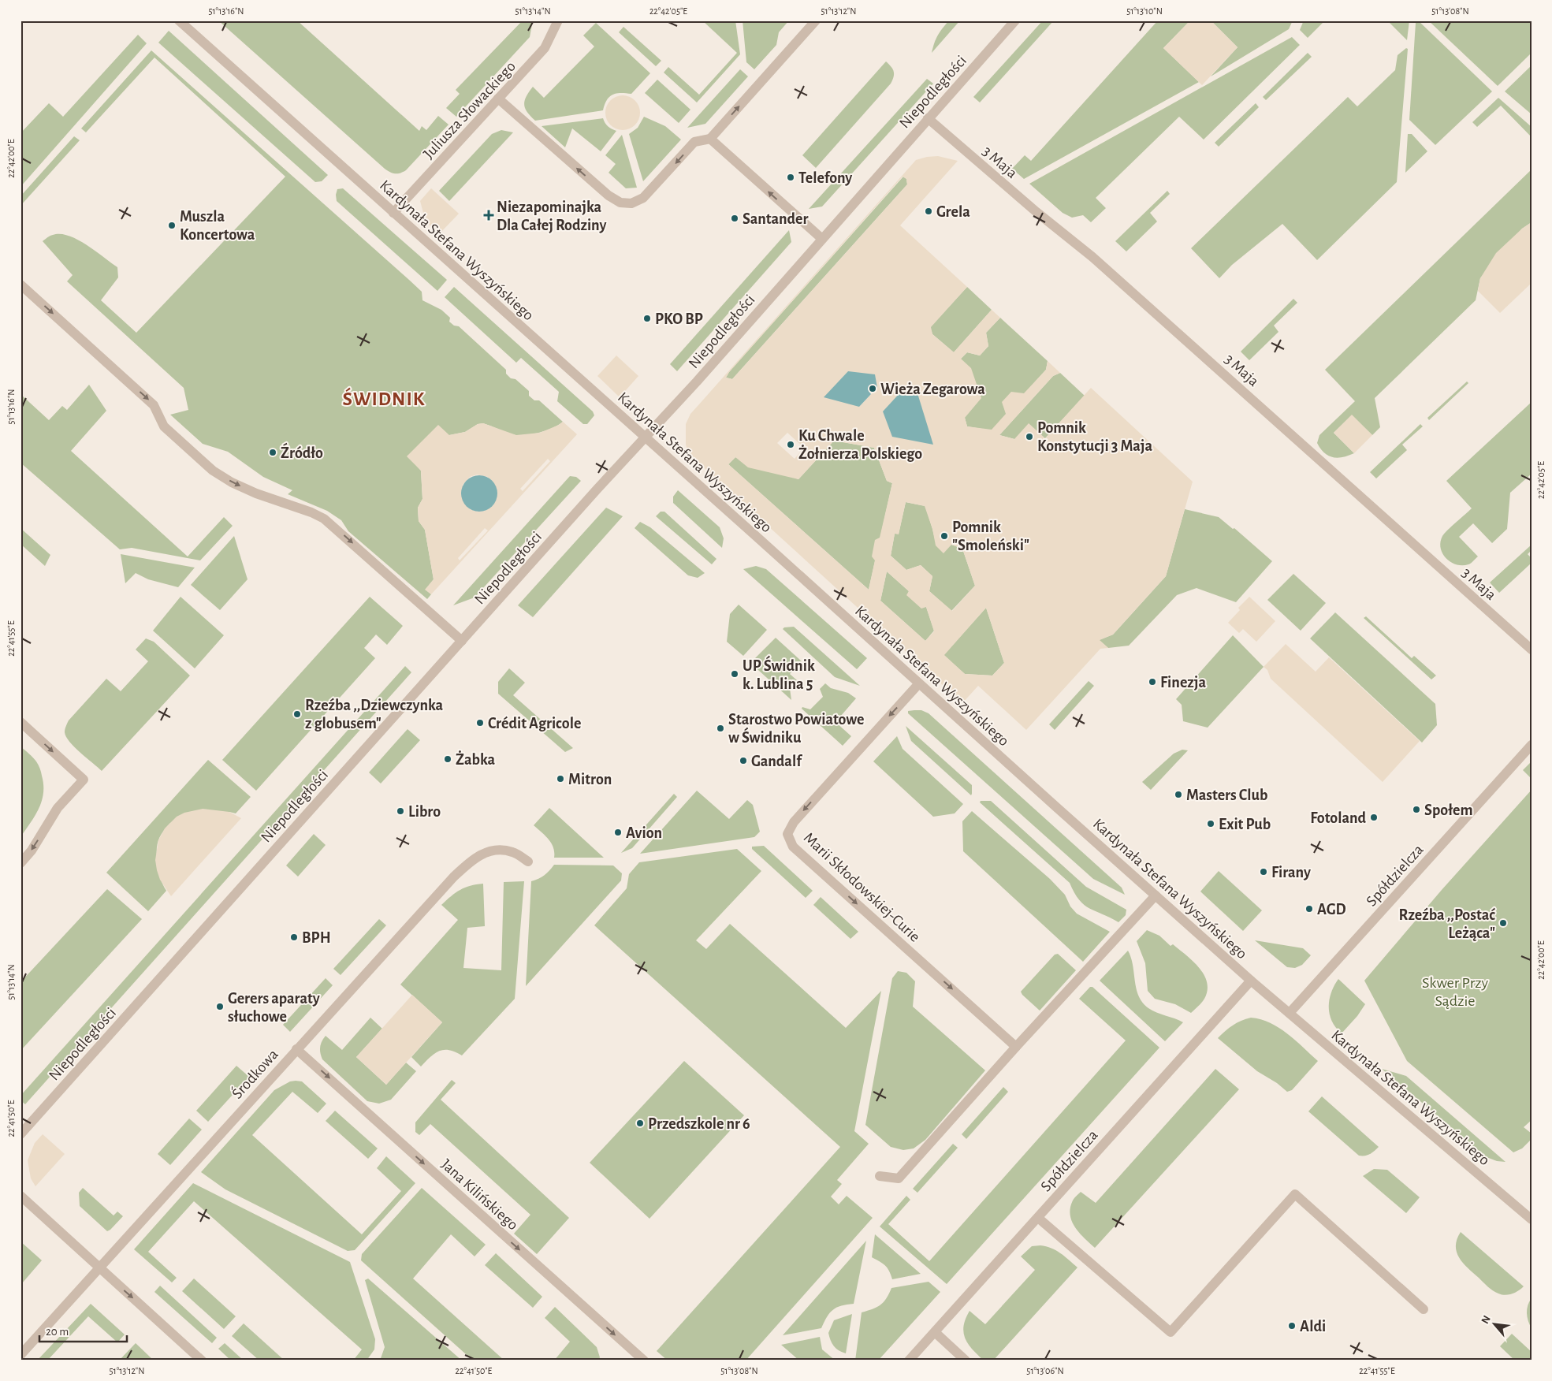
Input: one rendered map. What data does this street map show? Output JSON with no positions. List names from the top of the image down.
{
  "streets": {
    "street": [
      "Niepodległości",
      "Juliusza Słowackiego",
      "3 Maja",
      "Kardynała Stefana Wyszyńskiego",
      "Spółdzielcza",
      "Marii Skłodowskiej-Curie",
      "Środkowa",
      "Jana Kilińskiego"
    ]
  },
  "crossings": [
    ["Niepodległości", "3 Maja"],
    ["Niepodległości", "Kardynała Stefana Wyszyńskiego"],
    ["Juliusza Słowackiego", "Kardynała Stefana Wyszyńskiego"],
    ["Kardynała Stefana Wyszyńskiego", "Spółdzielcza"],
    ["Kardynała Stefana Wyszyńskiego", "Marii Skłodowskiej-Curie"],
    ["Środkowa", "Jana Kilińskiego"]
  ],
  "one_way": ["Jana Kilińskiego"],
  "districts": ["ŚWIDNIK"],
  "parks": ["Skwer Przy Sądzie"],
  "places": {
    "other": [
      "Telefony",
      "Grela",
      "Santander",
      "Muszla Koncertowa",
      "PKO BP",
      "Wieża Zegarowa",
      "Pomnik Konstytucji 3 Maja",
      "Ku Chwale Żołnierza Polskiego",
      "Źródło",
      "Pomnik \"Smoleński\"",
      "UP Świdnik k. Lublina 5",
      "Finezja",
      "Rzeźba ,,Dziewczynka z globusem\"",
      "Crédit Agricole",
      "Starostwo Powiatowe w Świdniku",
      "Żabka",
      "Gandalf",
      "Mitron",
      "Masters Club",
      "Społem",
      "Libro",
      "Fotoland",
      "Exit Pub",
      "Avion",
      "Firany",
      "AGD",
      "Rzeźba ,,Postać Leżąca\"",
      "BPH",
      "Gerers aparaty słuchowe",
      "Przedszkole nr 6",
      "Aldi"
    ],
    "health": ["Niezapominajka Dla Całej Rodziny"]
  },
  "scale_bar": "20 m",
  "north": "top left",
  "coordinates": [
    "51°13'16\"N",
    "51°13'14\"N",
    "22°42'05\"E",
    "51°13'12\"N",
    "51°13'10\"N",
    "51°13'08\"N",
    "22°42'00\"E",
    "22°41'55\"E",
    "22°41'50\"E",
    "51°13'06\"N"
  ]
}
